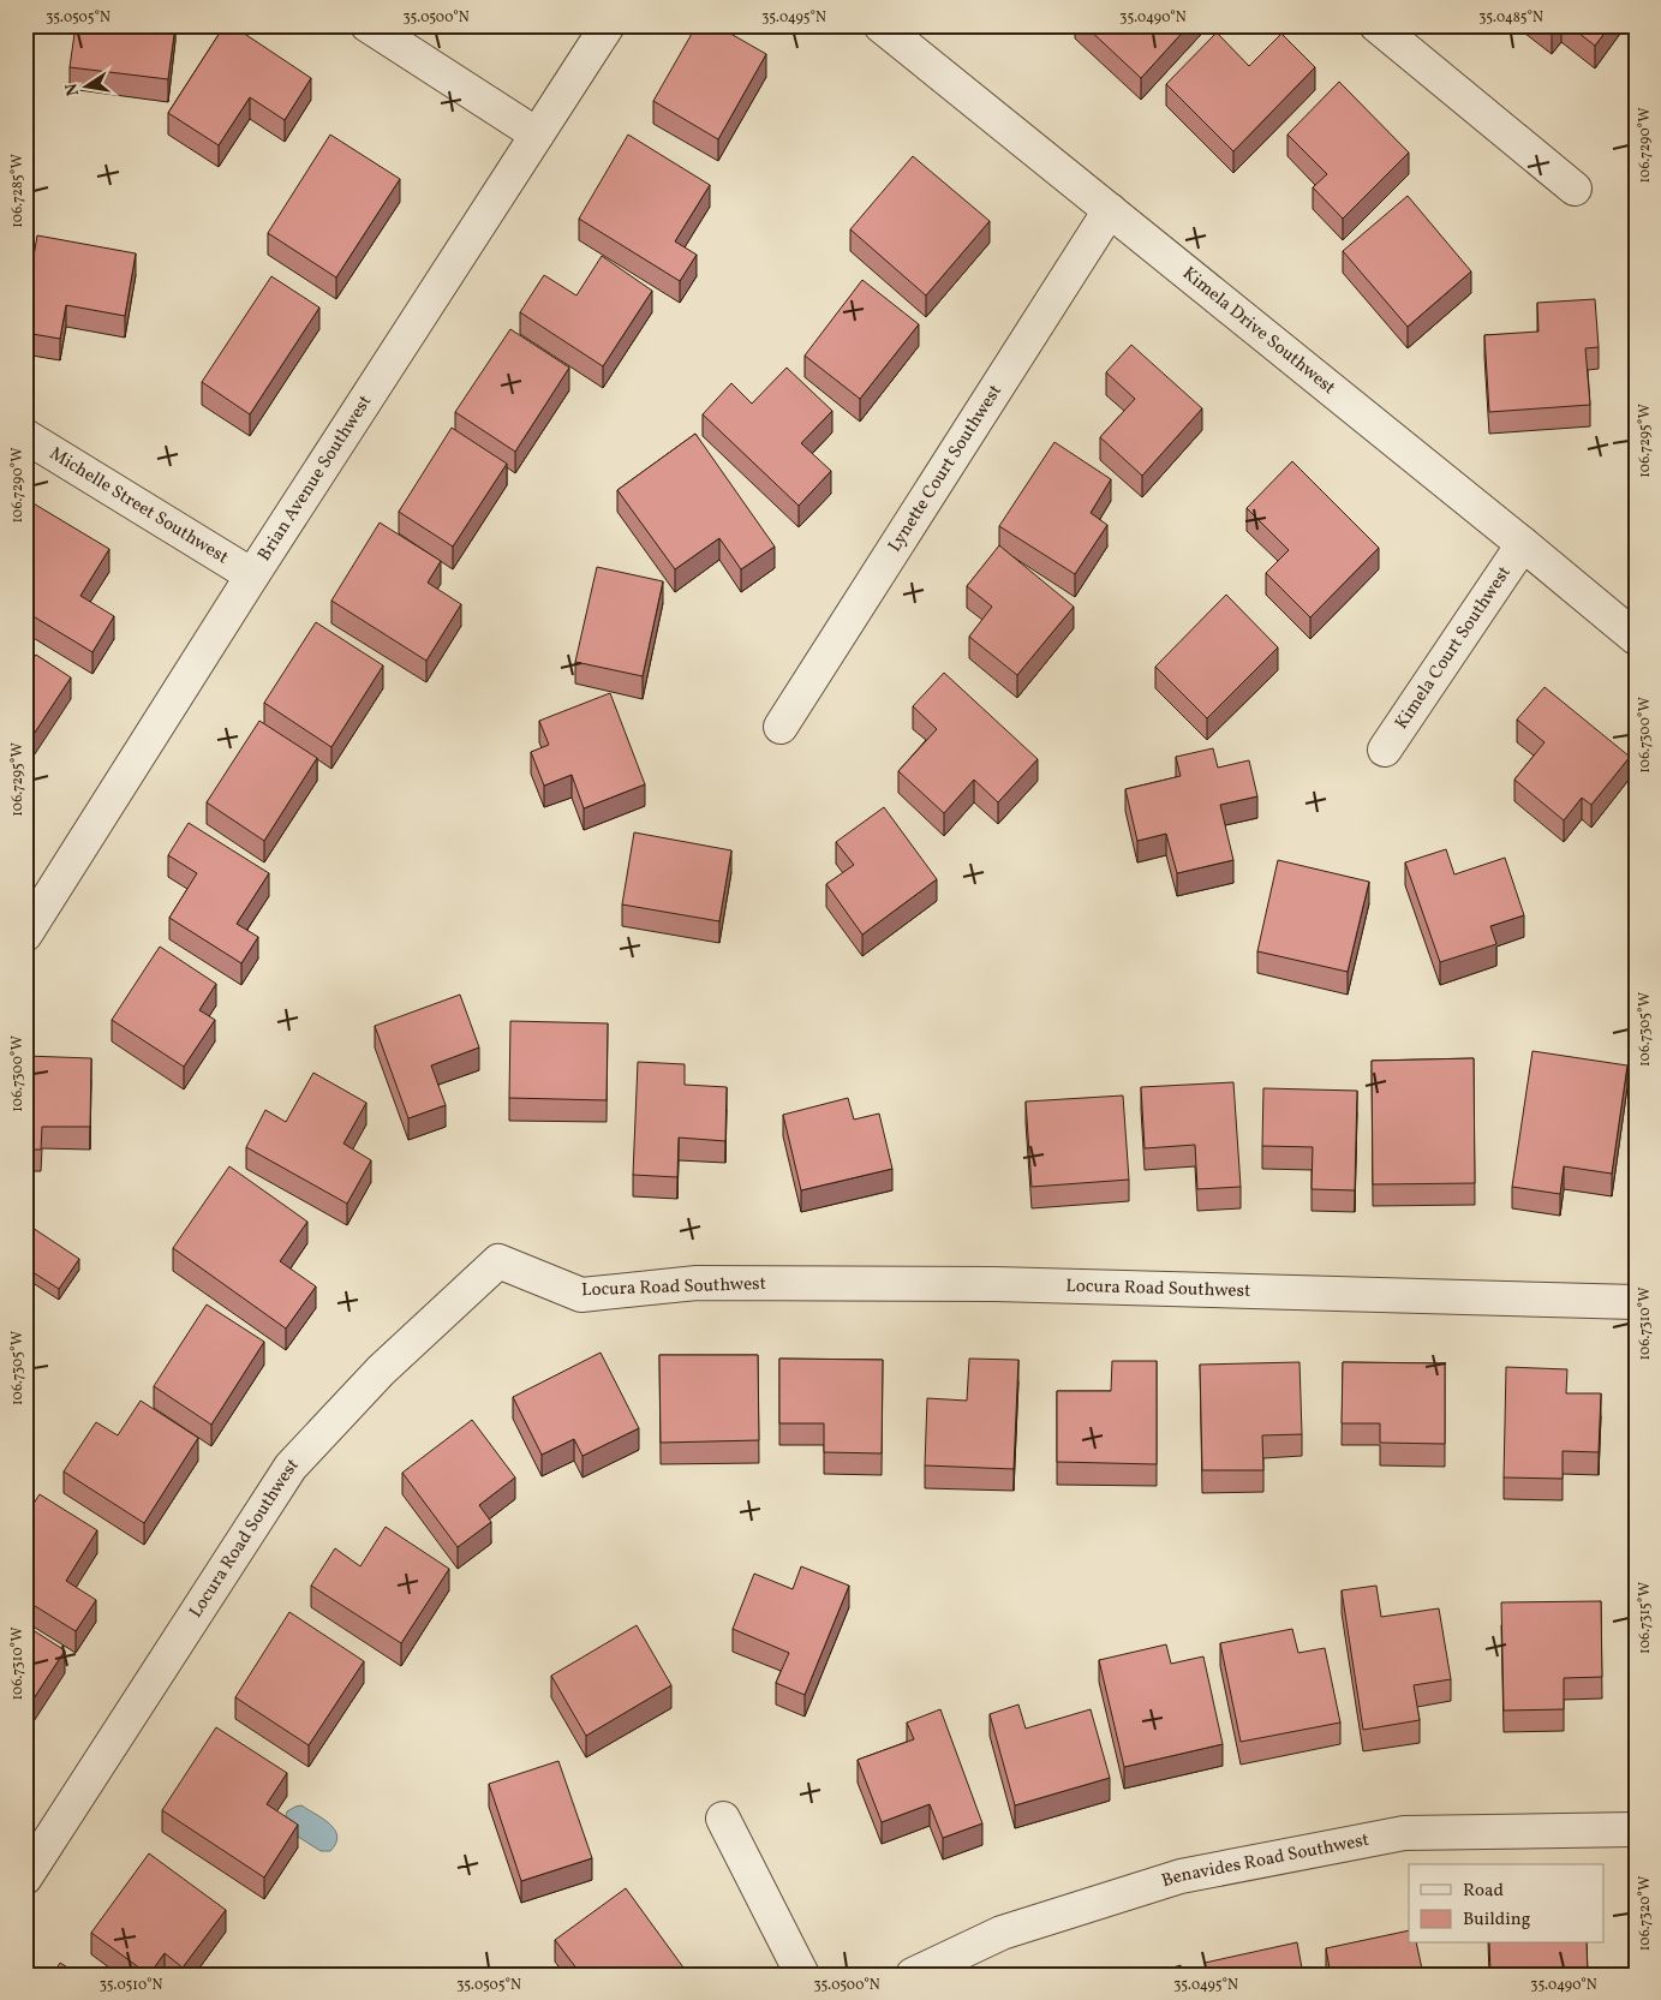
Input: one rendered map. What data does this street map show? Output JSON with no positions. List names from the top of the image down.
{
  "streets": {
    "street": [
      "Kimela Drive Southwest",
      "Lynette Court Southwest",
      "Brian Avenue Southwest",
      "Michelle Street Southwest",
      "Kimela Court Southwest",
      "Locura Road Southwest",
      "Benavides Road Southwest"
    ]
  },
  "crossings": [
    ["Kimela Drive Southwest", "Lynette Court Southwest"],
    ["Kimela Drive Southwest", "Kimela Court Southwest"],
    ["Brian Avenue Southwest", "Michelle Street Southwest"]
  ],
  "legend": ["Road", "Building"],
  "north": "left",
  "coordinates": [
    "35.0505°N",
    "35.0500°N",
    "35.0495°N",
    "35.0490°N",
    "35.0485°N",
    "106.7290°W",
    "106.7285°W",
    "106.7295°W",
    "106.7300°W",
    "106.7305°W",
    "106.7310°W",
    "106.7315°W",
    "106.7320°W",
    "35.0510°N"
  ]
}
